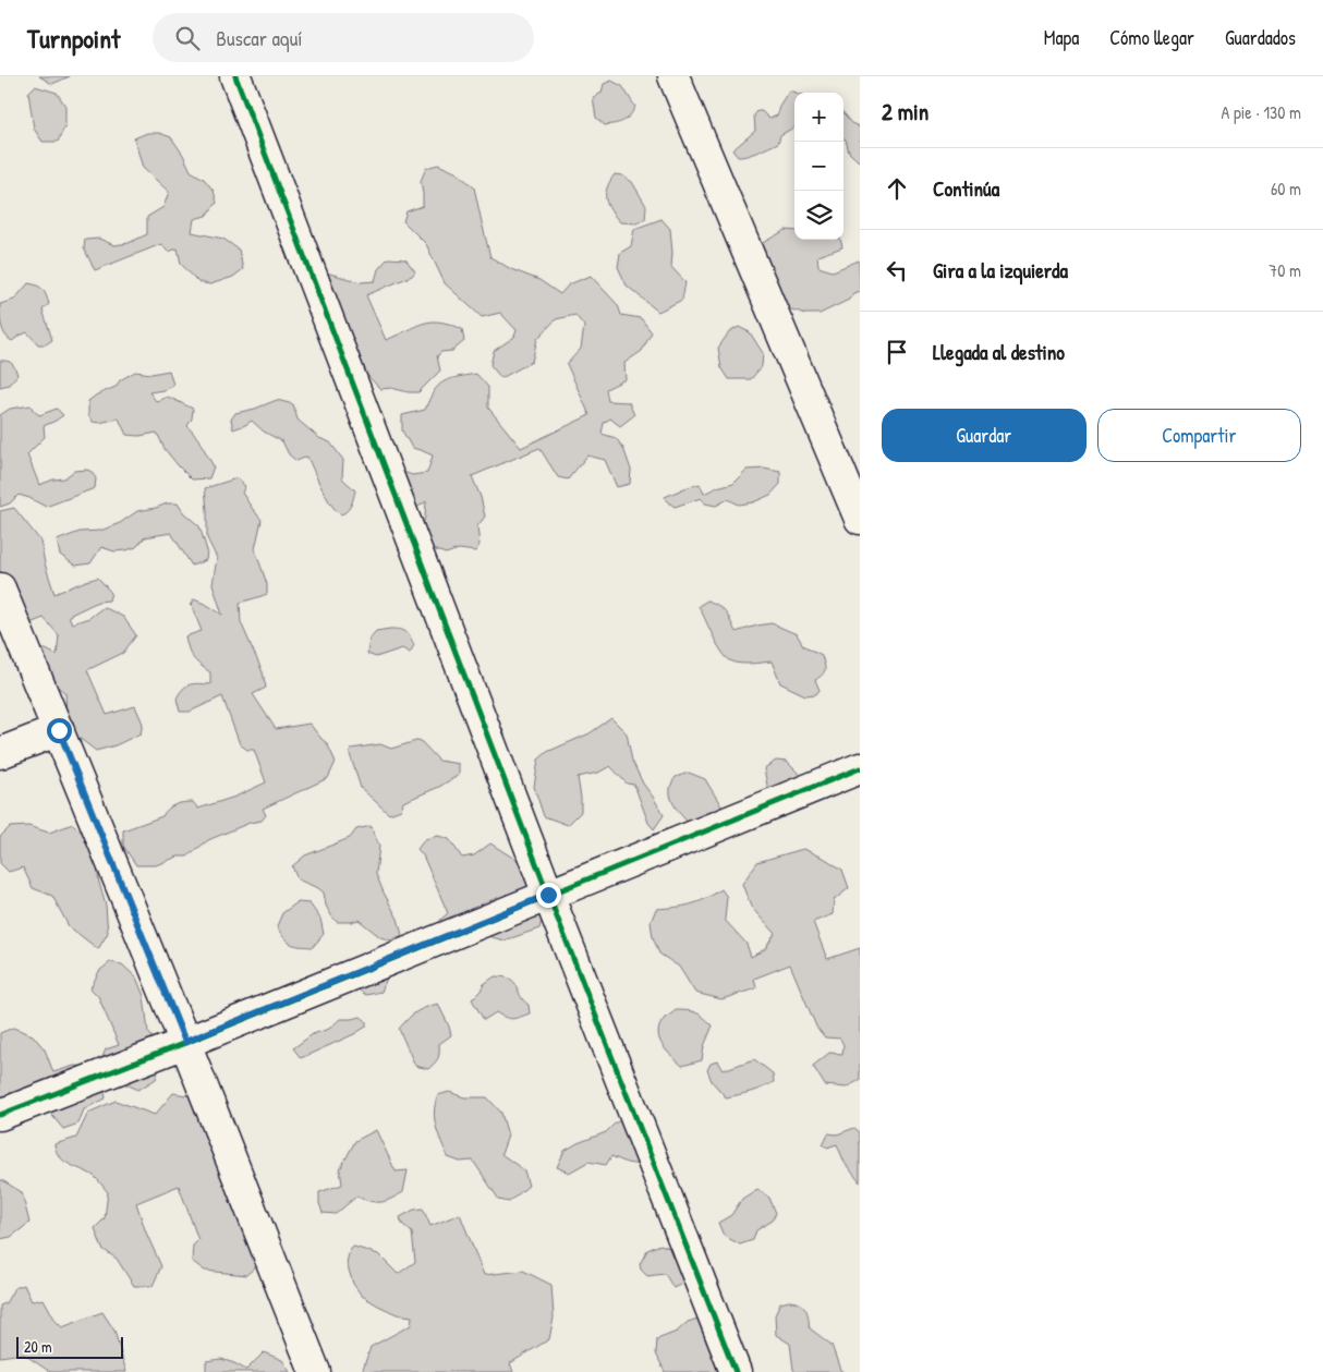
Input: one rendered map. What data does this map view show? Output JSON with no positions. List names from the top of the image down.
{
  "scale_bar": "20 m",
  "page": {
    "header": "Turnpoint",
    "search": "Buscar aquí",
    "nav": ["Mapa", "Cómo llegar", "Guardados"],
    "heading": ["2 min", "A pie · 130 m"],
    "map_buttons": ["+", "−"],
    "list": [
      ["Continúa", "60 m"],
      ["Gira a la izquierda", "70 m"],
      "Llegada al destino"
    ],
    "buttons": ["Guardar", "Compartir"],
    "scale": "20 m"
  }
}
